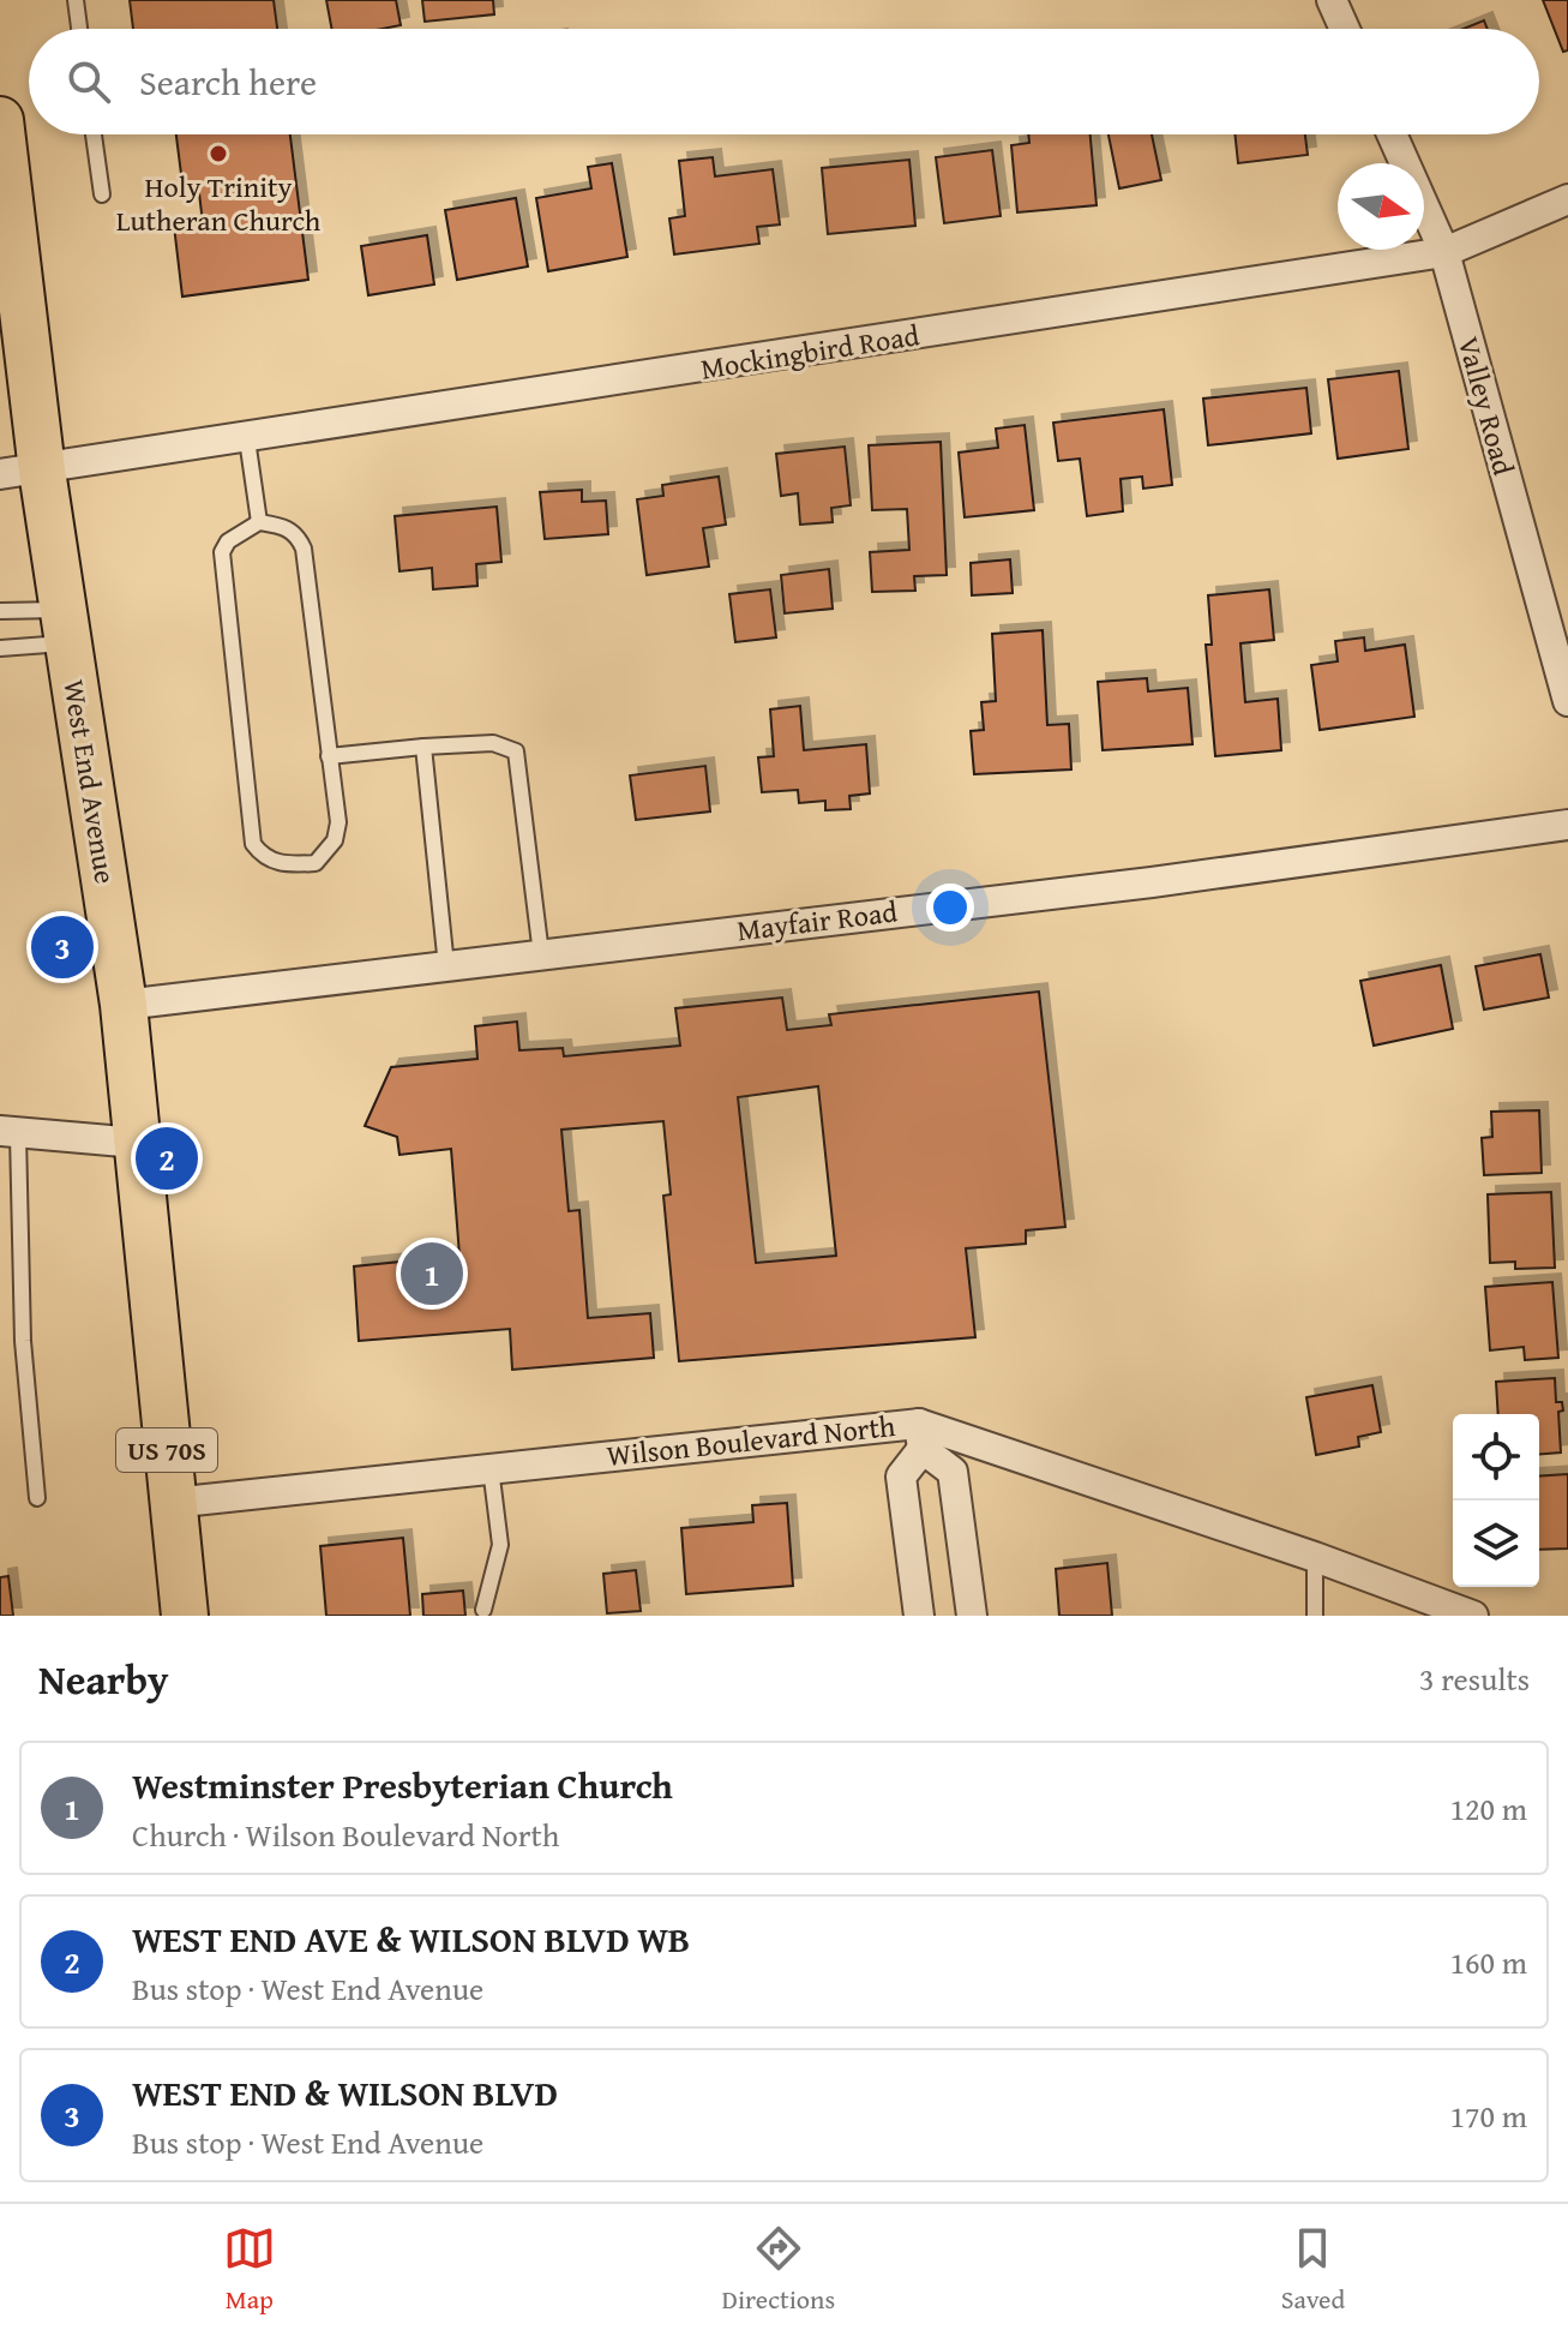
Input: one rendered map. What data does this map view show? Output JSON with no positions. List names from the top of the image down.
{
  "streets": {
    "main road": ["West End Avenue", "US 70S"],
    "street": [
      "Mockingbird Road",
      "Valley Road",
      "Mayfair Road",
      "Wilson Boulevard North"
    ]
  },
  "crossings": [
    ["Mockingbird Road", "Valley Road"],
    ["Mockingbird Road", "West End Avenue"],
    ["West End Avenue", "Mayfair Road"],
    ["West End Avenue", "Wilson Boulevard North"]
  ],
  "places": ["Holy Trinity Lutheran Church"],
  "north": "right",
  "page": {
    "search": "Search here",
    "pins": ["3", "2", "1"],
    "heading": ["Nearby", "3 results"],
    "list": [
      {
        "mark": "1",
        "name": "Westminster Presbyterian Church",
        "note": "Church · Wilson Boulevard North",
        "value": "120 m"
      },
      {
        "mark": "2",
        "name": "WEST END AVE & WILSON BLVD WB",
        "note": "Bus stop · West End Avenue",
        "value": "160 m"
      },
      {
        "mark": "3",
        "name": "WEST END & WILSON BLVD",
        "note": "Bus stop · West End Avenue",
        "value": "170 m"
      }
    ],
    "nav": ["Map", "Directions", "Saved"]
  }
}
